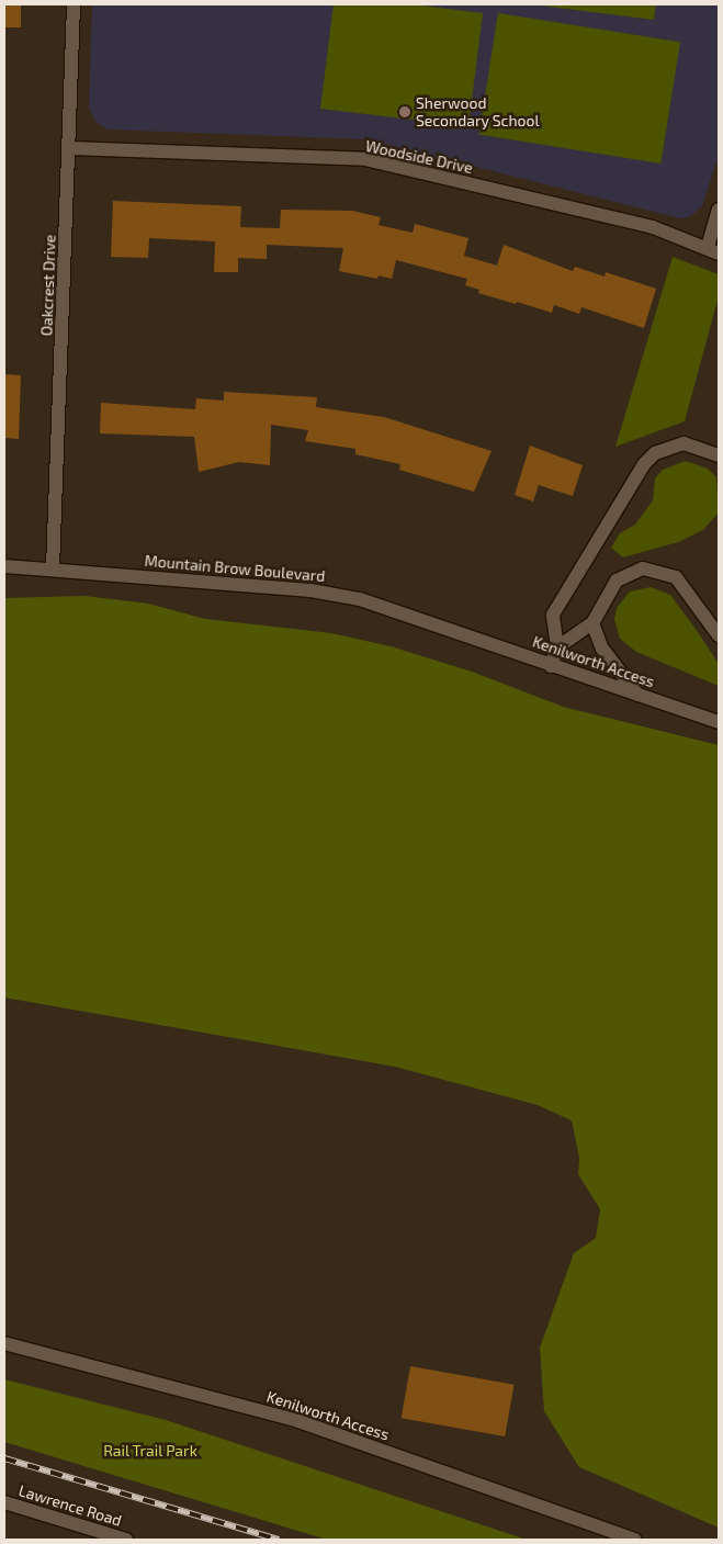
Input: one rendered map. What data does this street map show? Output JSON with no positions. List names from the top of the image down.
{
  "streets": {
    "main road": [
      "Woodside Drive",
      "Oakcrest Drive",
      "Mountain Brow Boulevard",
      "Kenilworth Access",
      "Lawrence Road"
    ]
  },
  "crossings": [
    ["Woodside Drive", "Oakcrest Drive"],
    ["Oakcrest Drive", "Mountain Brow Boulevard"],
    ["Mountain Brow Boulevard", "Kenilworth Access"]
  ],
  "parks": ["Rail Trail Park"],
  "places": ["Sherwood Secondary School"]
}
